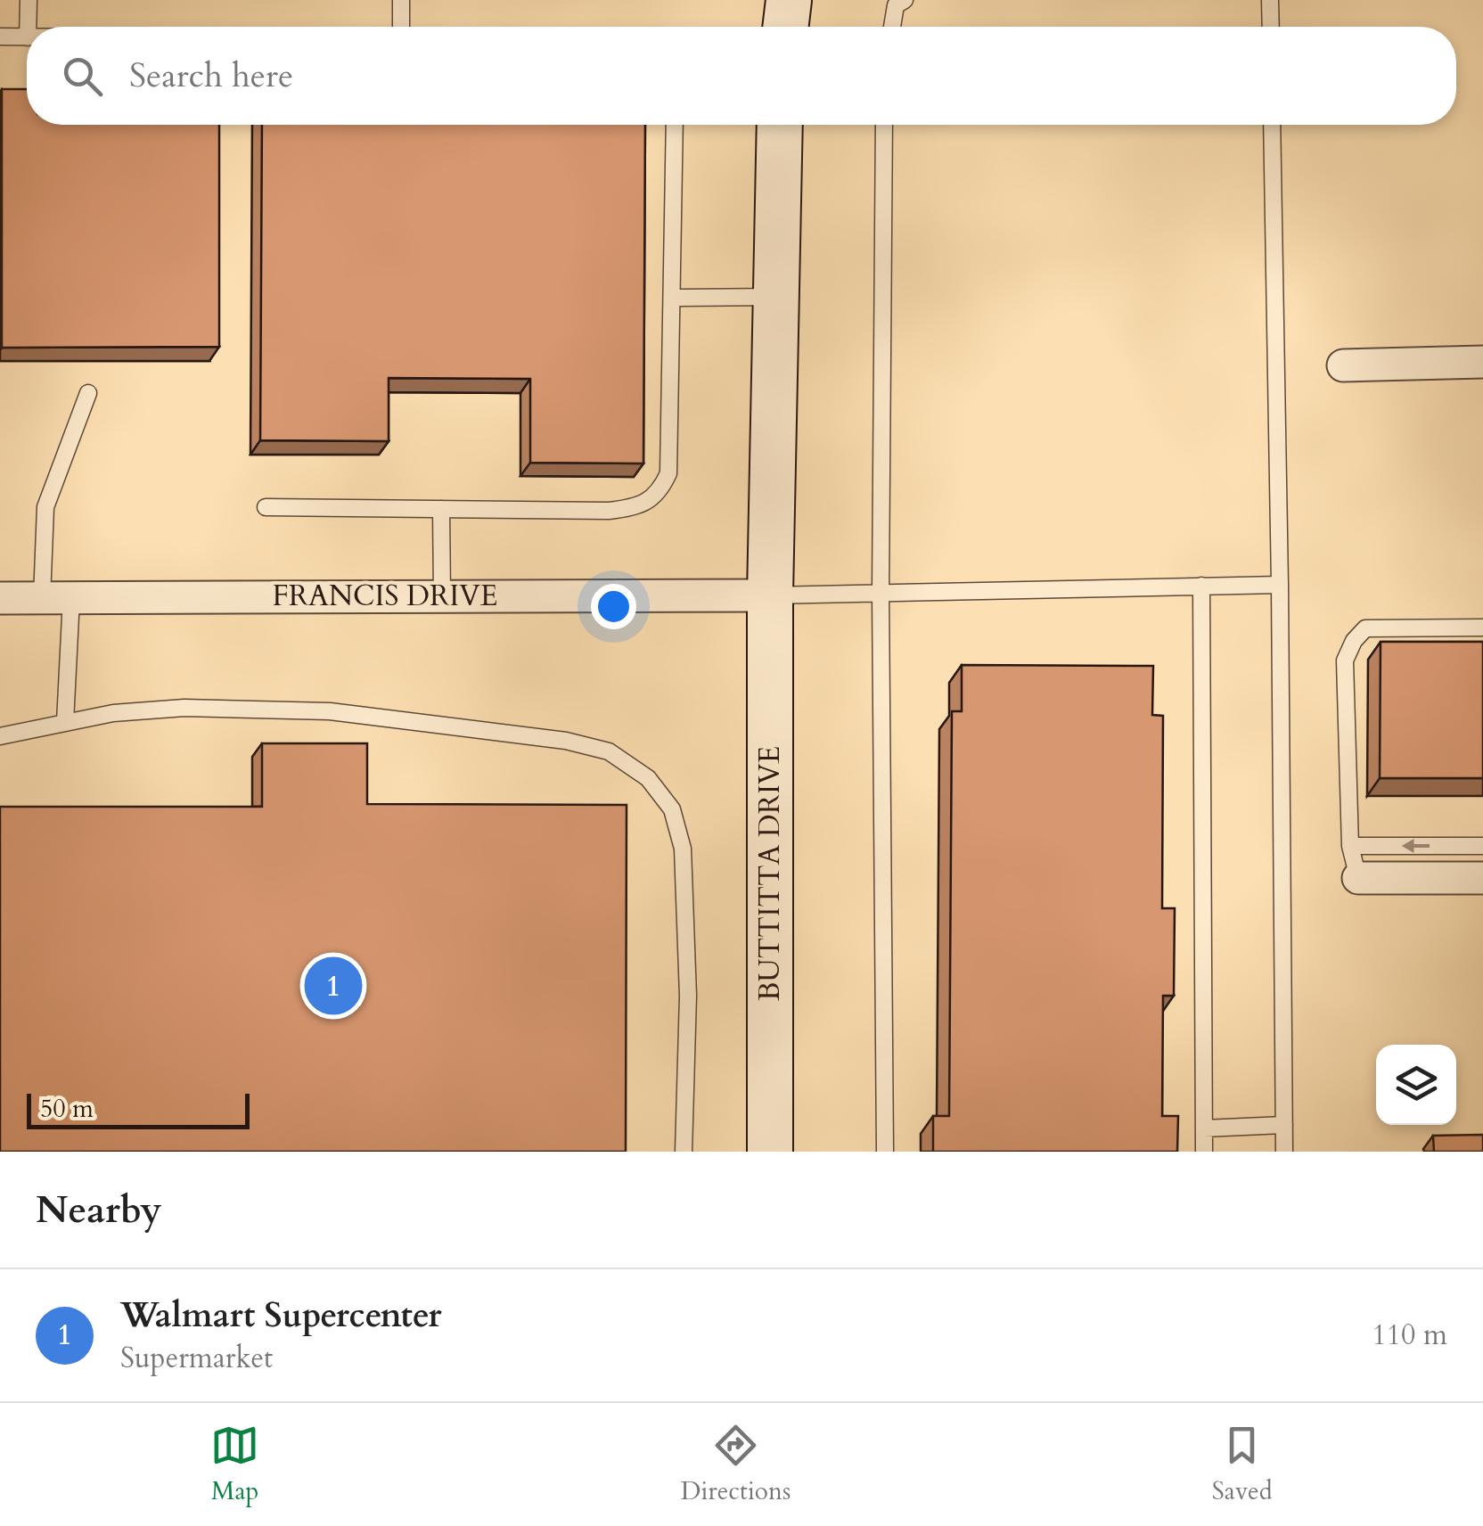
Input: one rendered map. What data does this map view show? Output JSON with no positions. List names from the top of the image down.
{
  "streets": {
    "street": ["FRANCIS DRIVE", "BUTTITTA DRIVE"]
  },
  "crossings": [
    ["FRANCIS DRIVE", "BUTTITTA DRIVE"]
  ],
  "scale_bar": "50 m",
  "page": {
    "search": "Search here",
    "pins": "1",
    "scale": "50 m",
    "heading": "Nearby",
    "list": [
      {
        "mark": "1",
        "name": "Walmart Supercenter",
        "note": "Supermarket",
        "value": "110 m"
      }
    ],
    "nav": ["Map", "Directions", "Saved"]
  }
}
